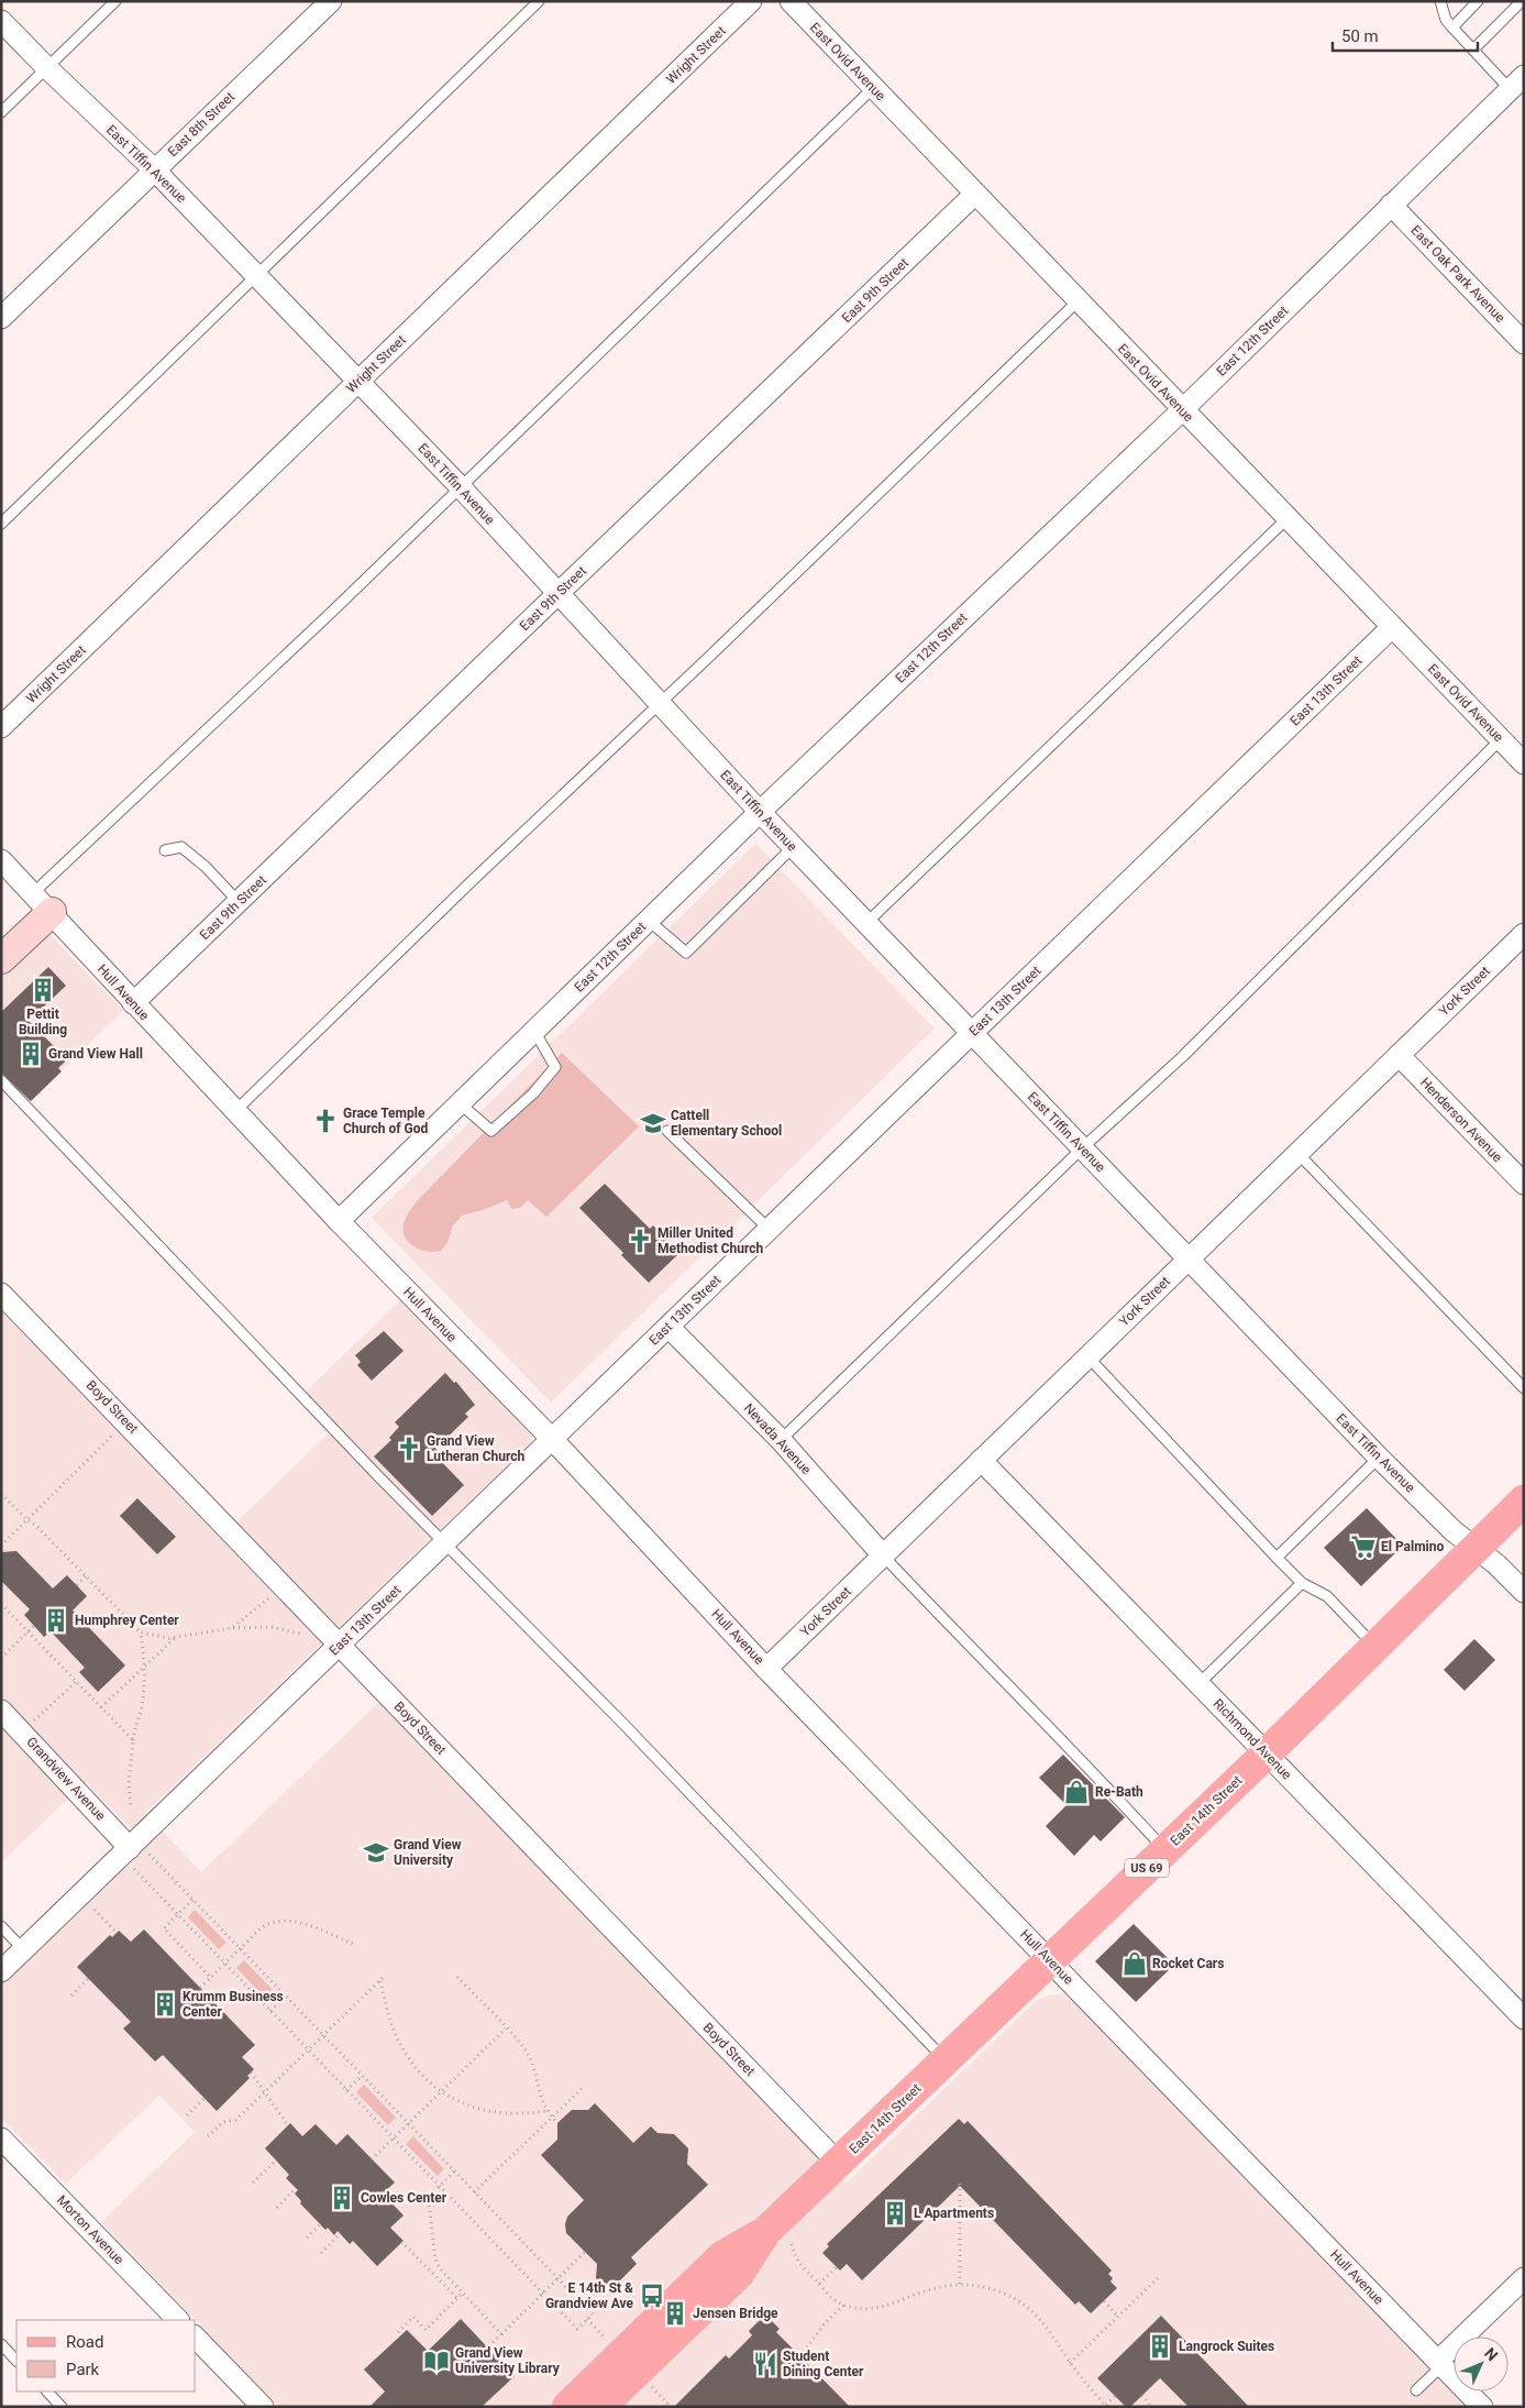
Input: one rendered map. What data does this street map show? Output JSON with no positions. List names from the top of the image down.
{
  "streets": {
    "main road": ["East 14th Street", "US 69"],
    "street": [
      "Wright Street",
      "East Ovid Avenue",
      "East 8th Street",
      "East Tiffin Avenue",
      "East Oak Park Avenue",
      "East 9th Street",
      "East 12th Street",
      "East 13th Street",
      "York Street",
      "Hull Avenue",
      "Henderson Avenue",
      "Boyd Street",
      "Nevada Avenue",
      "Richmond Avenue",
      "Grandview Avenue",
      "Morton Avenue"
    ]
  },
  "crossings": [
    ["Wright Street", "East Tiffin Avenue"],
    ["East Ovid Avenue", "East 9th Street"],
    ["East Ovid Avenue", "East 12th Street"],
    ["East Ovid Avenue", "East 13th Street"],
    ["East 8th Street", "East Tiffin Avenue"],
    ["East Tiffin Avenue", "East 9th Street"],
    ["East Tiffin Avenue", "East 12th Street"],
    ["East Tiffin Avenue", "East 13th Street"],
    ["East Tiffin Avenue", "York Street"],
    ["East Tiffin Avenue", "East 14th Street"],
    ["East Oak Park Avenue", "East 12th Street"],
    ["East 9th Street", "Hull Avenue"],
    ["East 12th Street", "Hull Avenue"],
    ["East 13th Street", "Hull Avenue"],
    ["East 13th Street", "Boyd Street"],
    ["East 13th Street", "Nevada Avenue"],
    ["East 13th Street", "Grandview Avenue"],
    ["York Street", "Hull Avenue"],
    ["York Street", "Henderson Avenue"],
    ["York Street", "Nevada Avenue"],
    ["York Street", "Richmond Avenue"],
    ["Hull Avenue", "East 14th Street"],
    ["Boyd Street", "East 14th Street"],
    ["Richmond Avenue", "East 14th Street"]
  ],
  "places": {
    "building": [
      "Pettit Building",
      "Grand View Hall",
      "Humphrey Center",
      "Krumm Business Center",
      "Cowles Center",
      "L Apartments",
      "Jensen Bridge",
      "Langrock Suites"
    ],
    "church": ["Grace Temple Church of God", "Miller United Methodist Church", "Grand View Lutheran Church"],
    "school or university": ["Cattell Elementary School", "Grand View University"],
    "supermarket": ["El Palmino"],
    "shop": ["Re-Bath", "Rocket Cars"],
    "bus stop": ["E 14th St & Grandview Ave"],
    "library": ["Grand View University Library"],
    "restaurant": ["Student Dining Center"]
  },
  "legend": ["Road", "Park"],
  "scale_bar": "50 m",
  "north": "top right"
}
